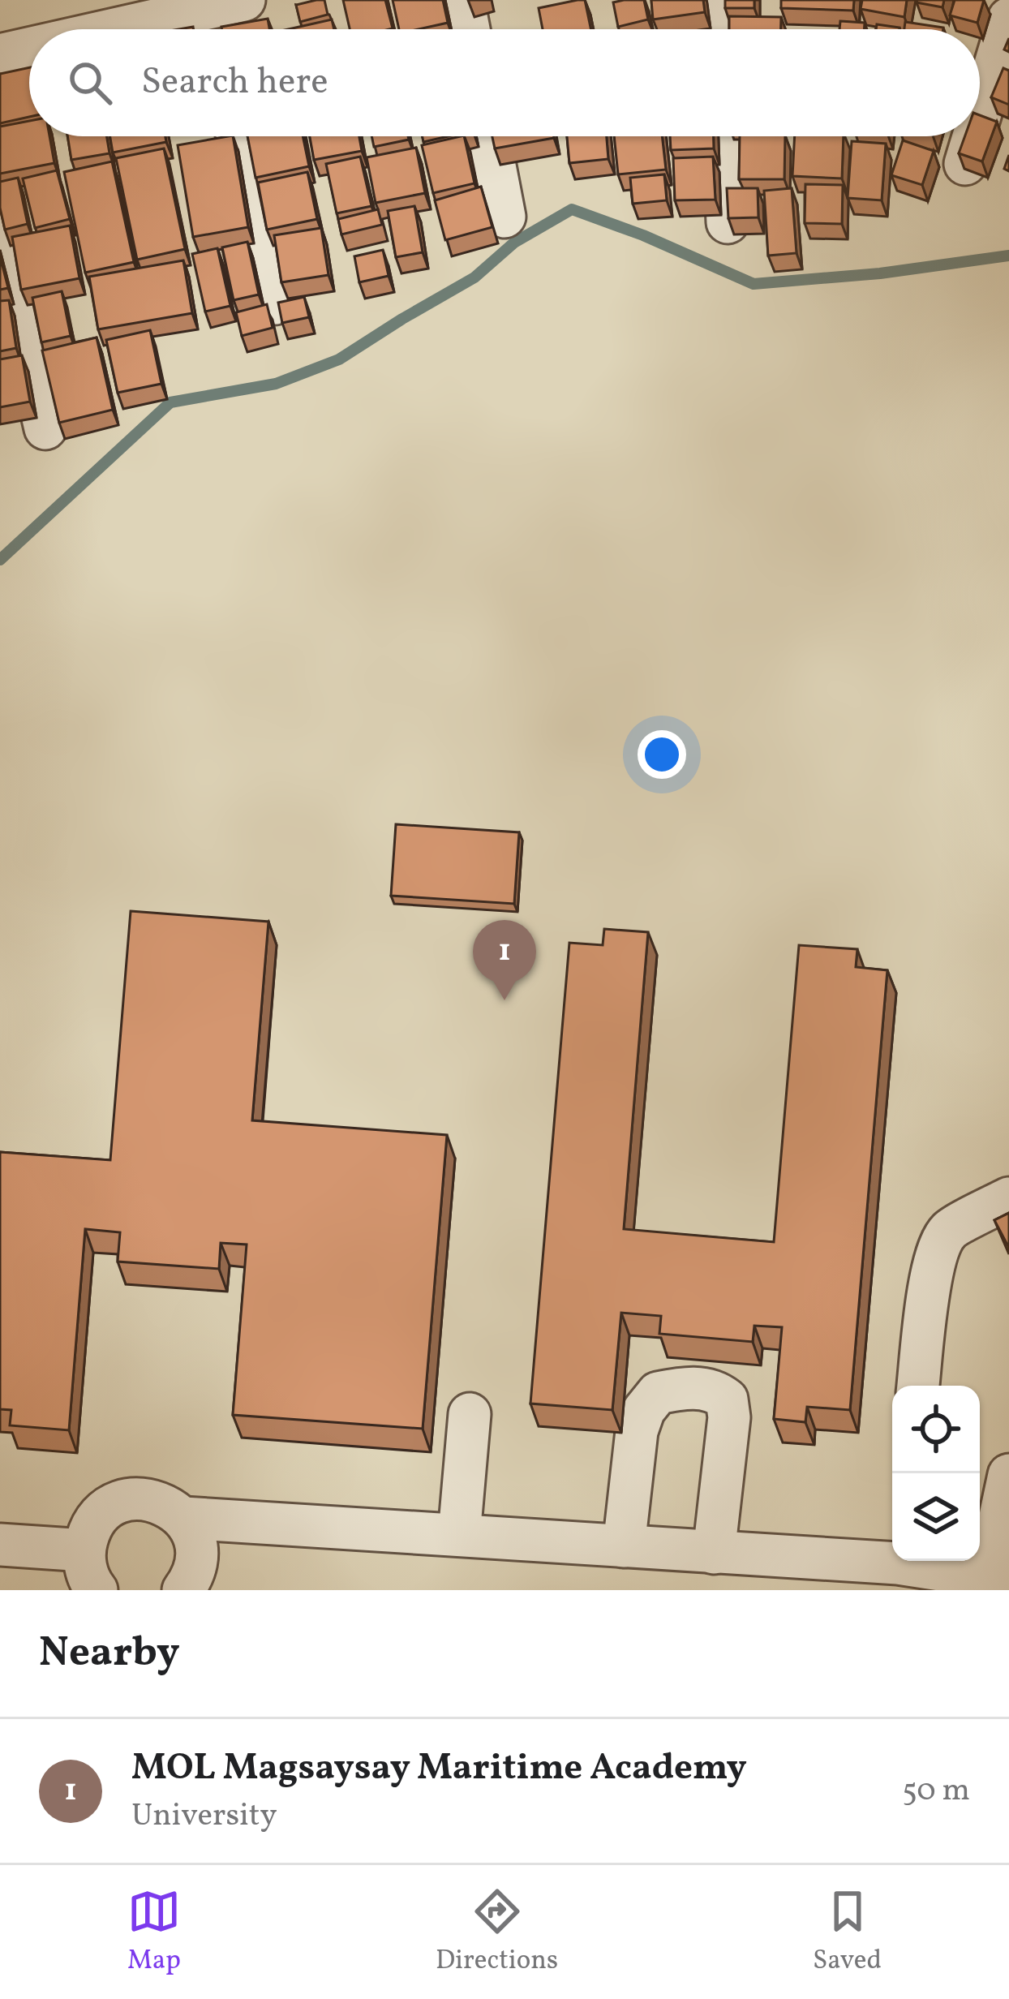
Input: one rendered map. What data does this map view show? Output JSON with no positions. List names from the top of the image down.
{
  "page": {
    "search": "Search here",
    "pins": "1",
    "heading": "Nearby",
    "list": [
      {
        "mark": "1",
        "name": "MOL Magsaysay Maritime Academy",
        "note": "University",
        "value": "50 m"
      }
    ],
    "nav": ["Map", "Directions", "Saved"]
  }
}
